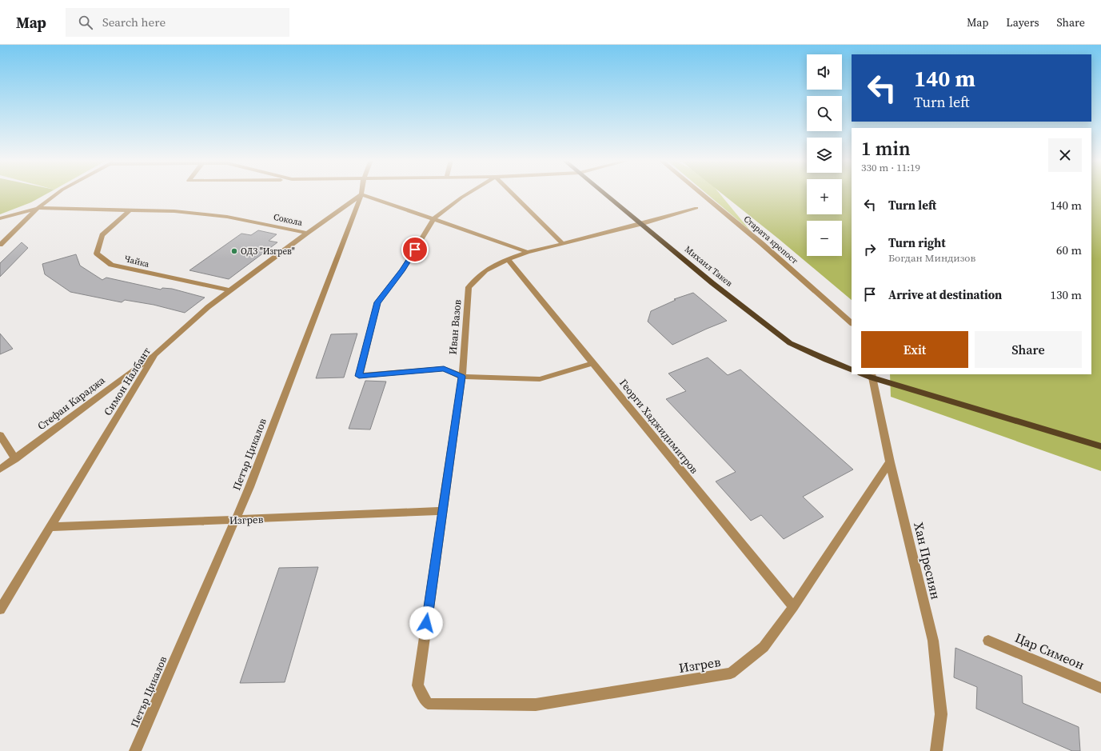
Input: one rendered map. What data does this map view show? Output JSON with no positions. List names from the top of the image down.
{
  "streets": {
    "main road": ["Михаил Такев"],
    "street": [
      "Сокола",
      "Старата крепост",
      "Чайка",
      "Иван Вазов",
      "Симон Налбант",
      "Стефан Караджа",
      "Георги Хаджидимитров",
      "Петър Цикалов",
      "Изгрев",
      "Хан Пресиян",
      "Цар Симеон"
    ]
  },
  "crossings": [
    ["Сокола", "Чайка"],
    ["Сокола", "Симон Налбант"],
    ["Чайка", "Симон Налбант"],
    ["Михаил Такев", "Иван Вазов"],
    ["Иван Вазов", "Георги Хаджидимитров"],
    ["Иван Вазов", "Изгрев"],
    ["Симон Налбант", "Стефан Караджа"],
    ["Симон Налбант", "Петър Цикалов"],
    ["Симон Налбант", "Изгрев"],
    ["Георги Хаджидимитров", "Изгрев"],
    ["Петър Цикалов", "Изгрев"],
    ["Изгрев", "Хан Пресиян"]
  ],
  "places": ["ОДЗ \"Изгрев\""],
  "page": {
    "header": "Map",
    "search": "Search here",
    "nav": ["Map", "Layers", "Share"],
    "map_buttons": ["+", "−"],
    "turn": ["140 m", "Turn left"],
    "heading": ["1 min", "330 m · 11:19"],
    "list": [
      {
        "name": "Turn left",
        "value": "140 m"
      },
      {
        "name": "Turn right",
        "note": "Богдан Миндизов",
        "value": "60 m"
      },
      {
        "name": "Arrive at destination",
        "value": "130 m"
      }
    ],
    "buttons": ["Exit", "Share"]
  }
}
